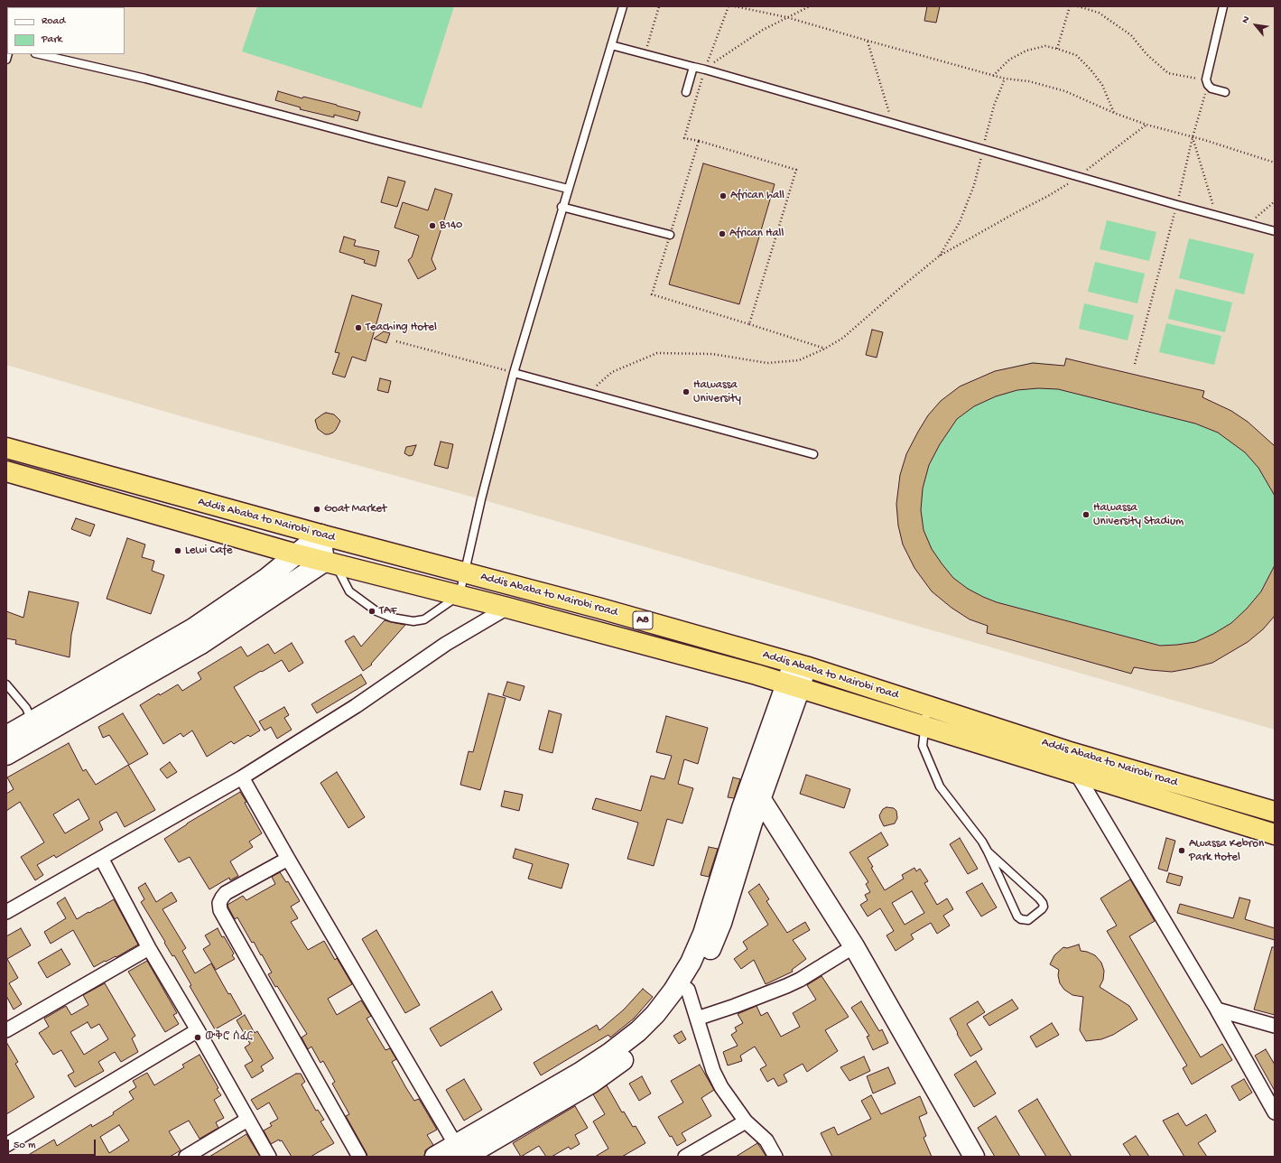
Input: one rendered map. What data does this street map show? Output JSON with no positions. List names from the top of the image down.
{
  "streets": {
    "highway": ["Addis Ababa to Nairobi road", "A8"]
  },
  "places": [
    "African hall",
    "B140",
    "African Hall",
    "Teaching Hotel",
    "Hawassa University",
    "Goat Market",
    "Hawassa University Stadium",
    "Lewi Cafe",
    "TAF",
    "Awassa Kebron Park Hotel",
    "ውቅሮ ሰፈር"
  ],
  "legend": ["Road", "Park"],
  "scale_bar": "50 m",
  "north": "top left"
}
